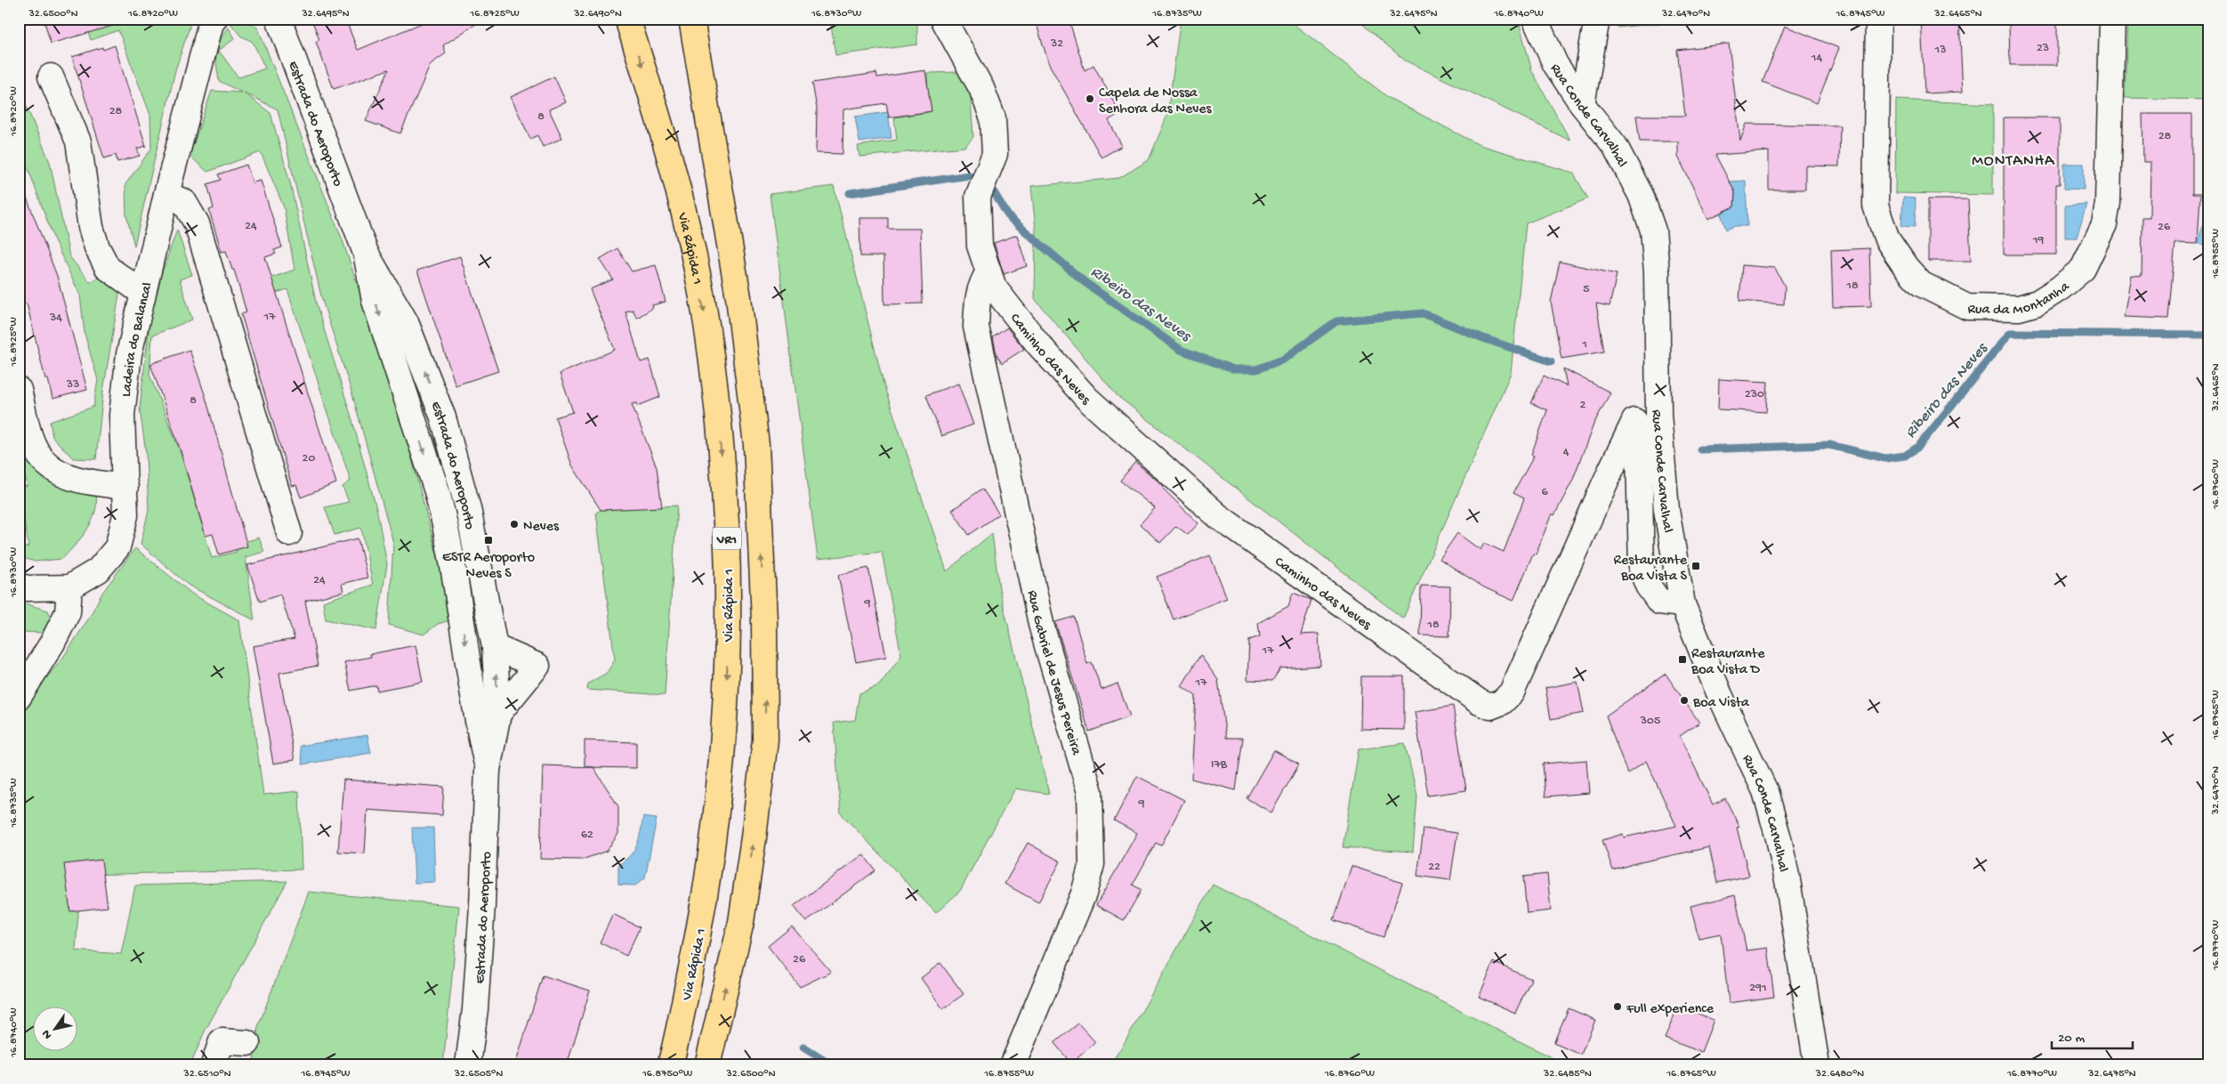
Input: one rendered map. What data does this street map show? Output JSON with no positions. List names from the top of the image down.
{
  "streets": {
    "highway": ["Via Rápida 1", "VR1"],
    "street": [
      "Rua Conde Carvalhal",
      "Estrada do Aeroporto",
      "Rua da Montanha",
      "Ladeira do Balancal",
      "Caminho das Neves",
      "Rua Gabriel de Jesus Pereira"
    ]
  },
  "crossings": [
    ["Rua Conde Carvalhal", "Caminho das Neves"],
    ["Caminho das Neves", "Rua Gabriel de Jesus Pereira"]
  ],
  "districts": ["MONTANHA"],
  "water": ["Ribeiro das Neves"],
  "places": {
    "other": [
      "Capela de Nossa Senhora das Neves",
      "Neves",
      "Boa Vista",
      "Full experience"
    ],
    "transit": ["ESTR Aeroporto Neves S", "Restaurante Boa Vista S", "Restaurante Boa Vista D"]
  },
  "house_numbers": [
    "32",
    "23",
    "13",
    "14",
    "28",
    "8",
    "28",
    "24",
    "26",
    "19",
    "18",
    "5",
    "17",
    "34",
    "1",
    "33",
    "230",
    "8",
    "2",
    "4",
    "20",
    "6",
    "24",
    "9",
    "18",
    "17",
    "17",
    "305",
    "I7B",
    "9",
    "62",
    "22",
    "26",
    "291"
  ],
  "scale_bar": "20 m",
  "north": "bottom left",
  "coordinates": [
    "32.6500°N",
    "16.8720°W",
    "32.6495°N",
    "16.8725°W",
    "32.6490°N",
    "16.8730°W",
    "16.8735°W",
    "32.6475°N",
    "16.8740°W",
    "32.6470°N",
    "16.8745°W",
    "32.6465°N",
    "16.8755°W",
    "16.8760°W",
    "16.8765°W",
    "16.8770°W",
    "32.6510°N",
    "32.6505°N",
    "16.8750°W",
    "32.6485°N",
    "32.6480°N"
  ]
}
